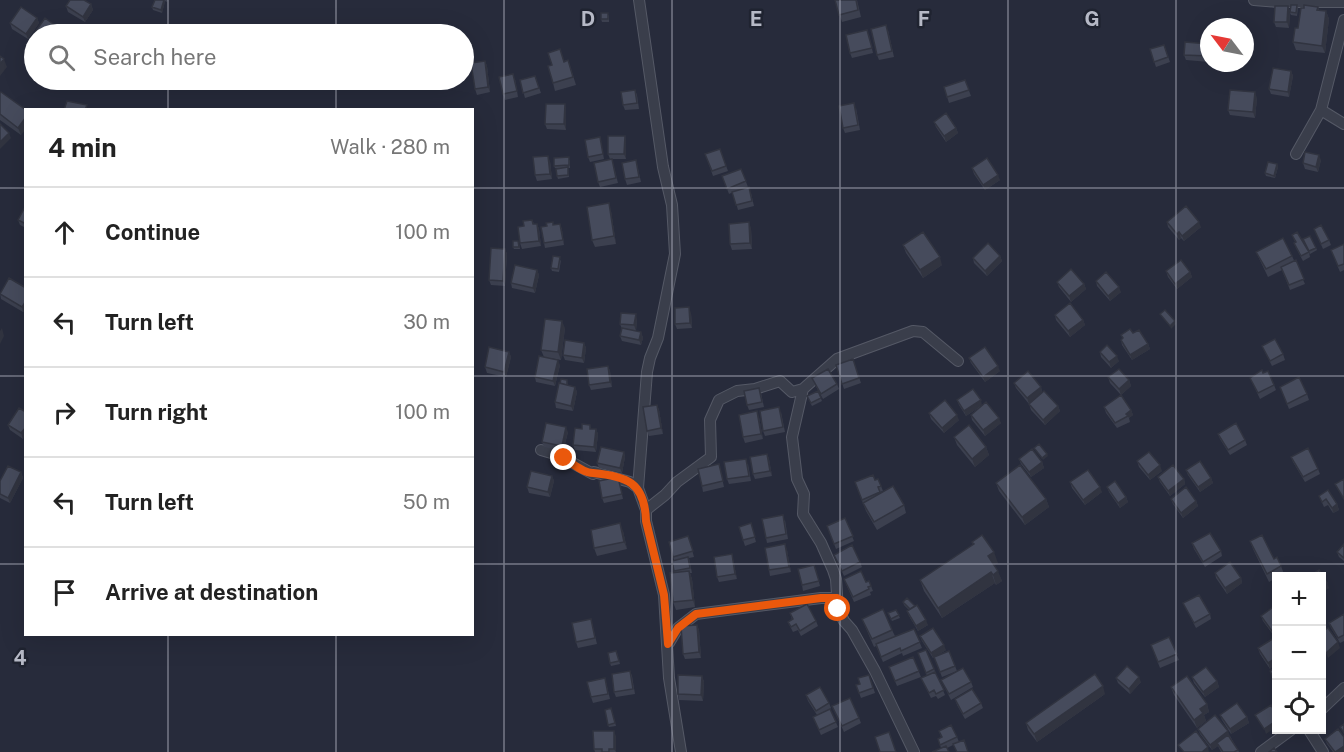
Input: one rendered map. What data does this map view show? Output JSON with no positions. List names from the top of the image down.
{
  "north": "top left",
  "page": {
    "search": "Search here",
    "heading": ["4 min", "Walk · 280 m"],
    "list": [
      ["Continue", "100 m"],
      ["Turn left", "30 m"],
      ["Turn right", "100 m"],
      ["Turn left", "50 m"],
      "Arrive at destination"
    ],
    "map_buttons": ["+", "−"]
  },
  "grid": {
    "columns": [
      "D",
      "E",
      "F",
      "G"
    ],
    "rows": ["4"]
  }
}
